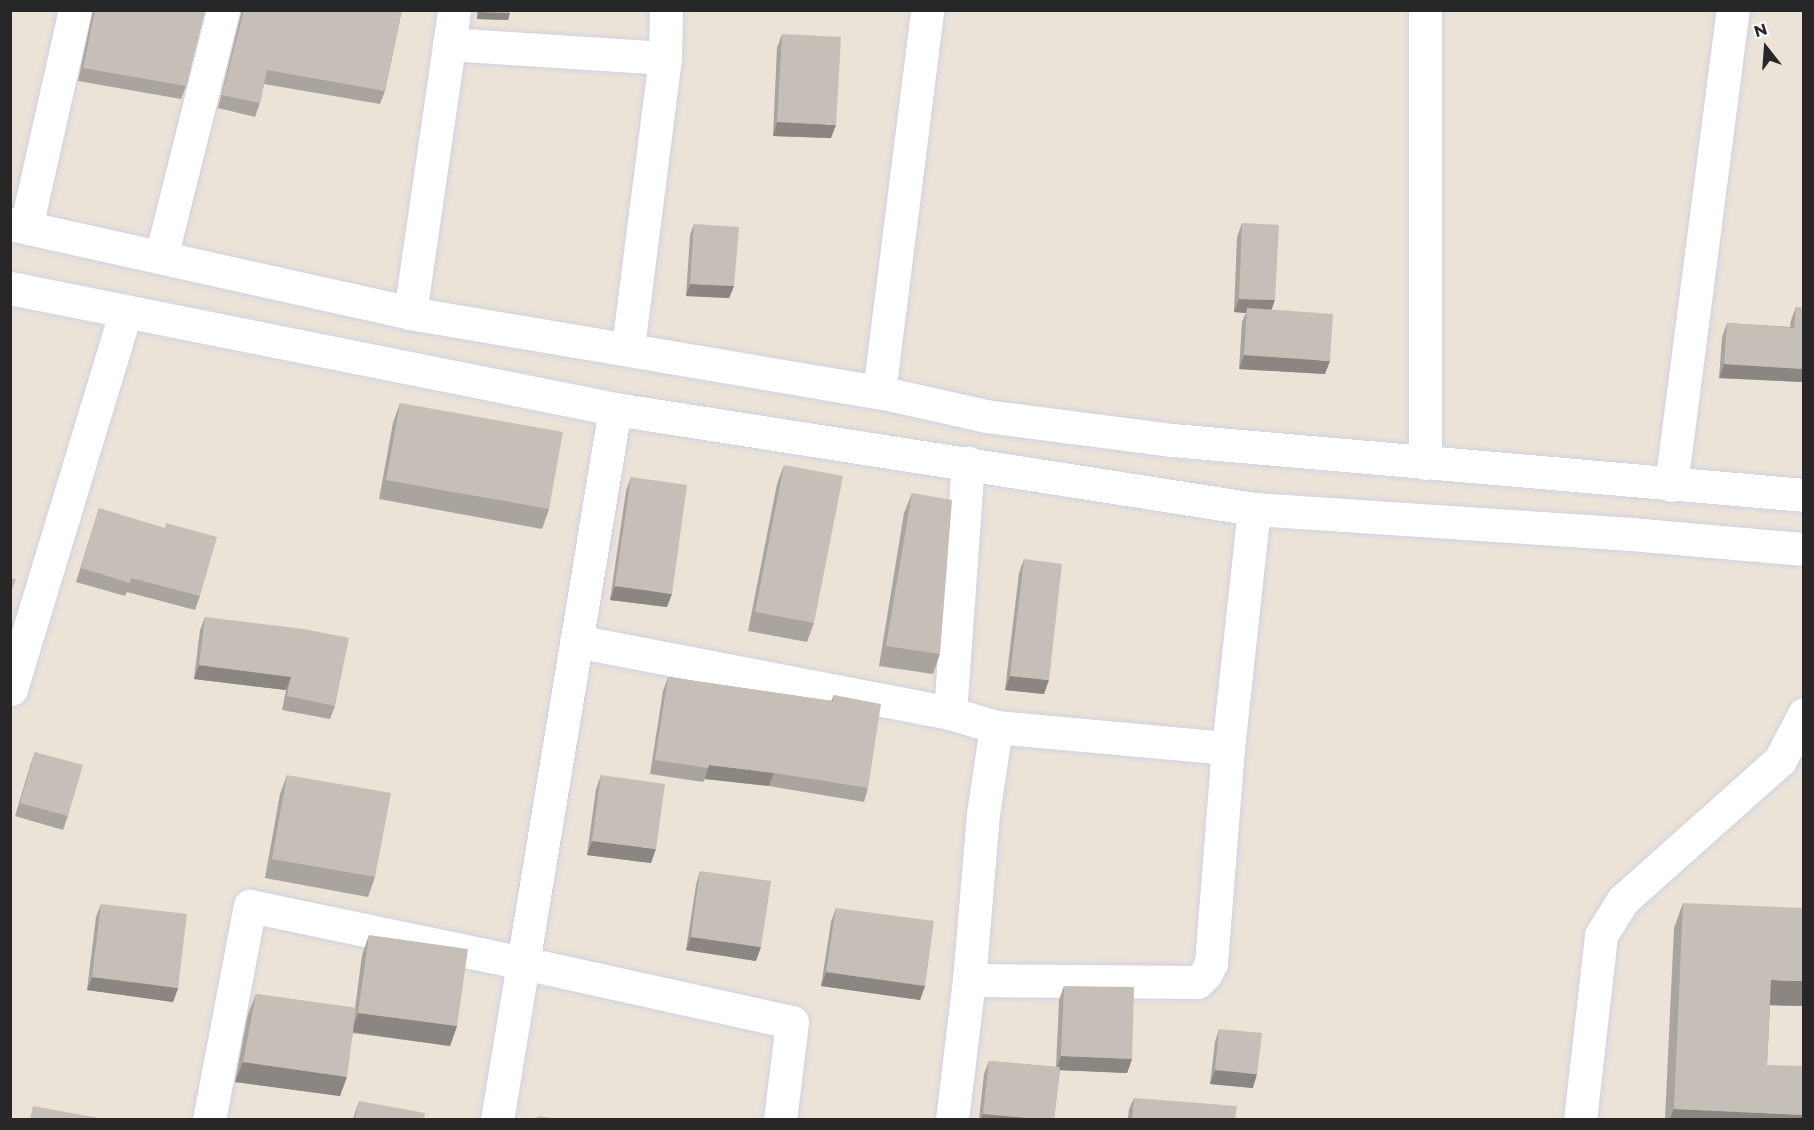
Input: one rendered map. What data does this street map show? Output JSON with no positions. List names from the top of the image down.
{
  "north": "top"
}
